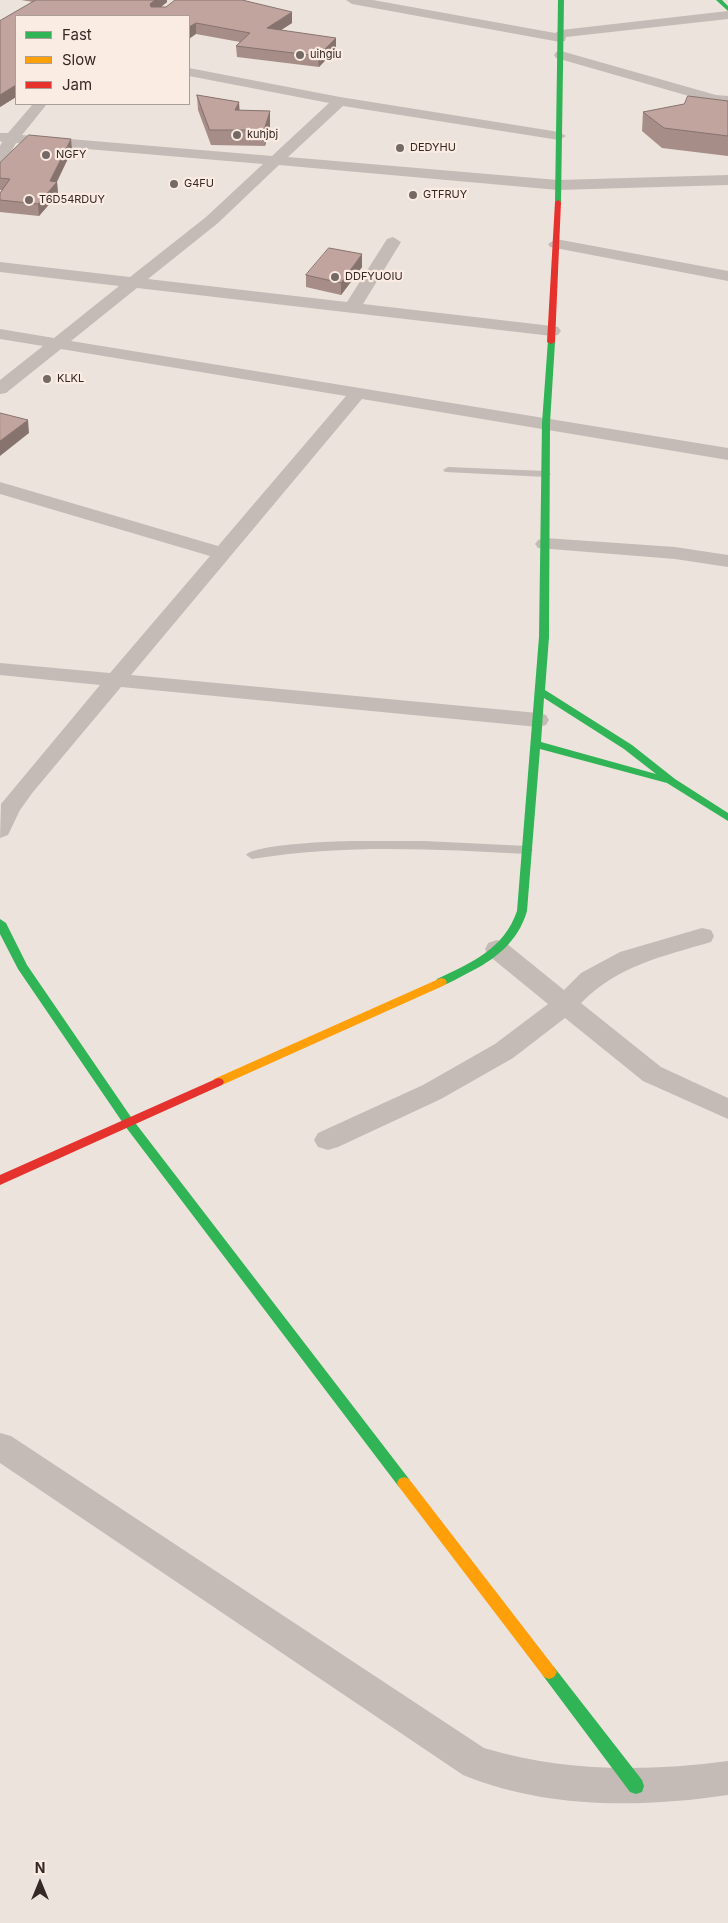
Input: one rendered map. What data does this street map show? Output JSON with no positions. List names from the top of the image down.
{
  "places": [
    "uihgiu",
    "kuhjbj",
    "DEDYHU",
    "NGFY",
    "G4FU",
    "GTFRUY",
    "T6D54RDUY",
    "DDFYUOIU",
    "KLKL"
  ],
  "legend": ["Fast", "Slow", "Jam"],
  "north": "top"
}
